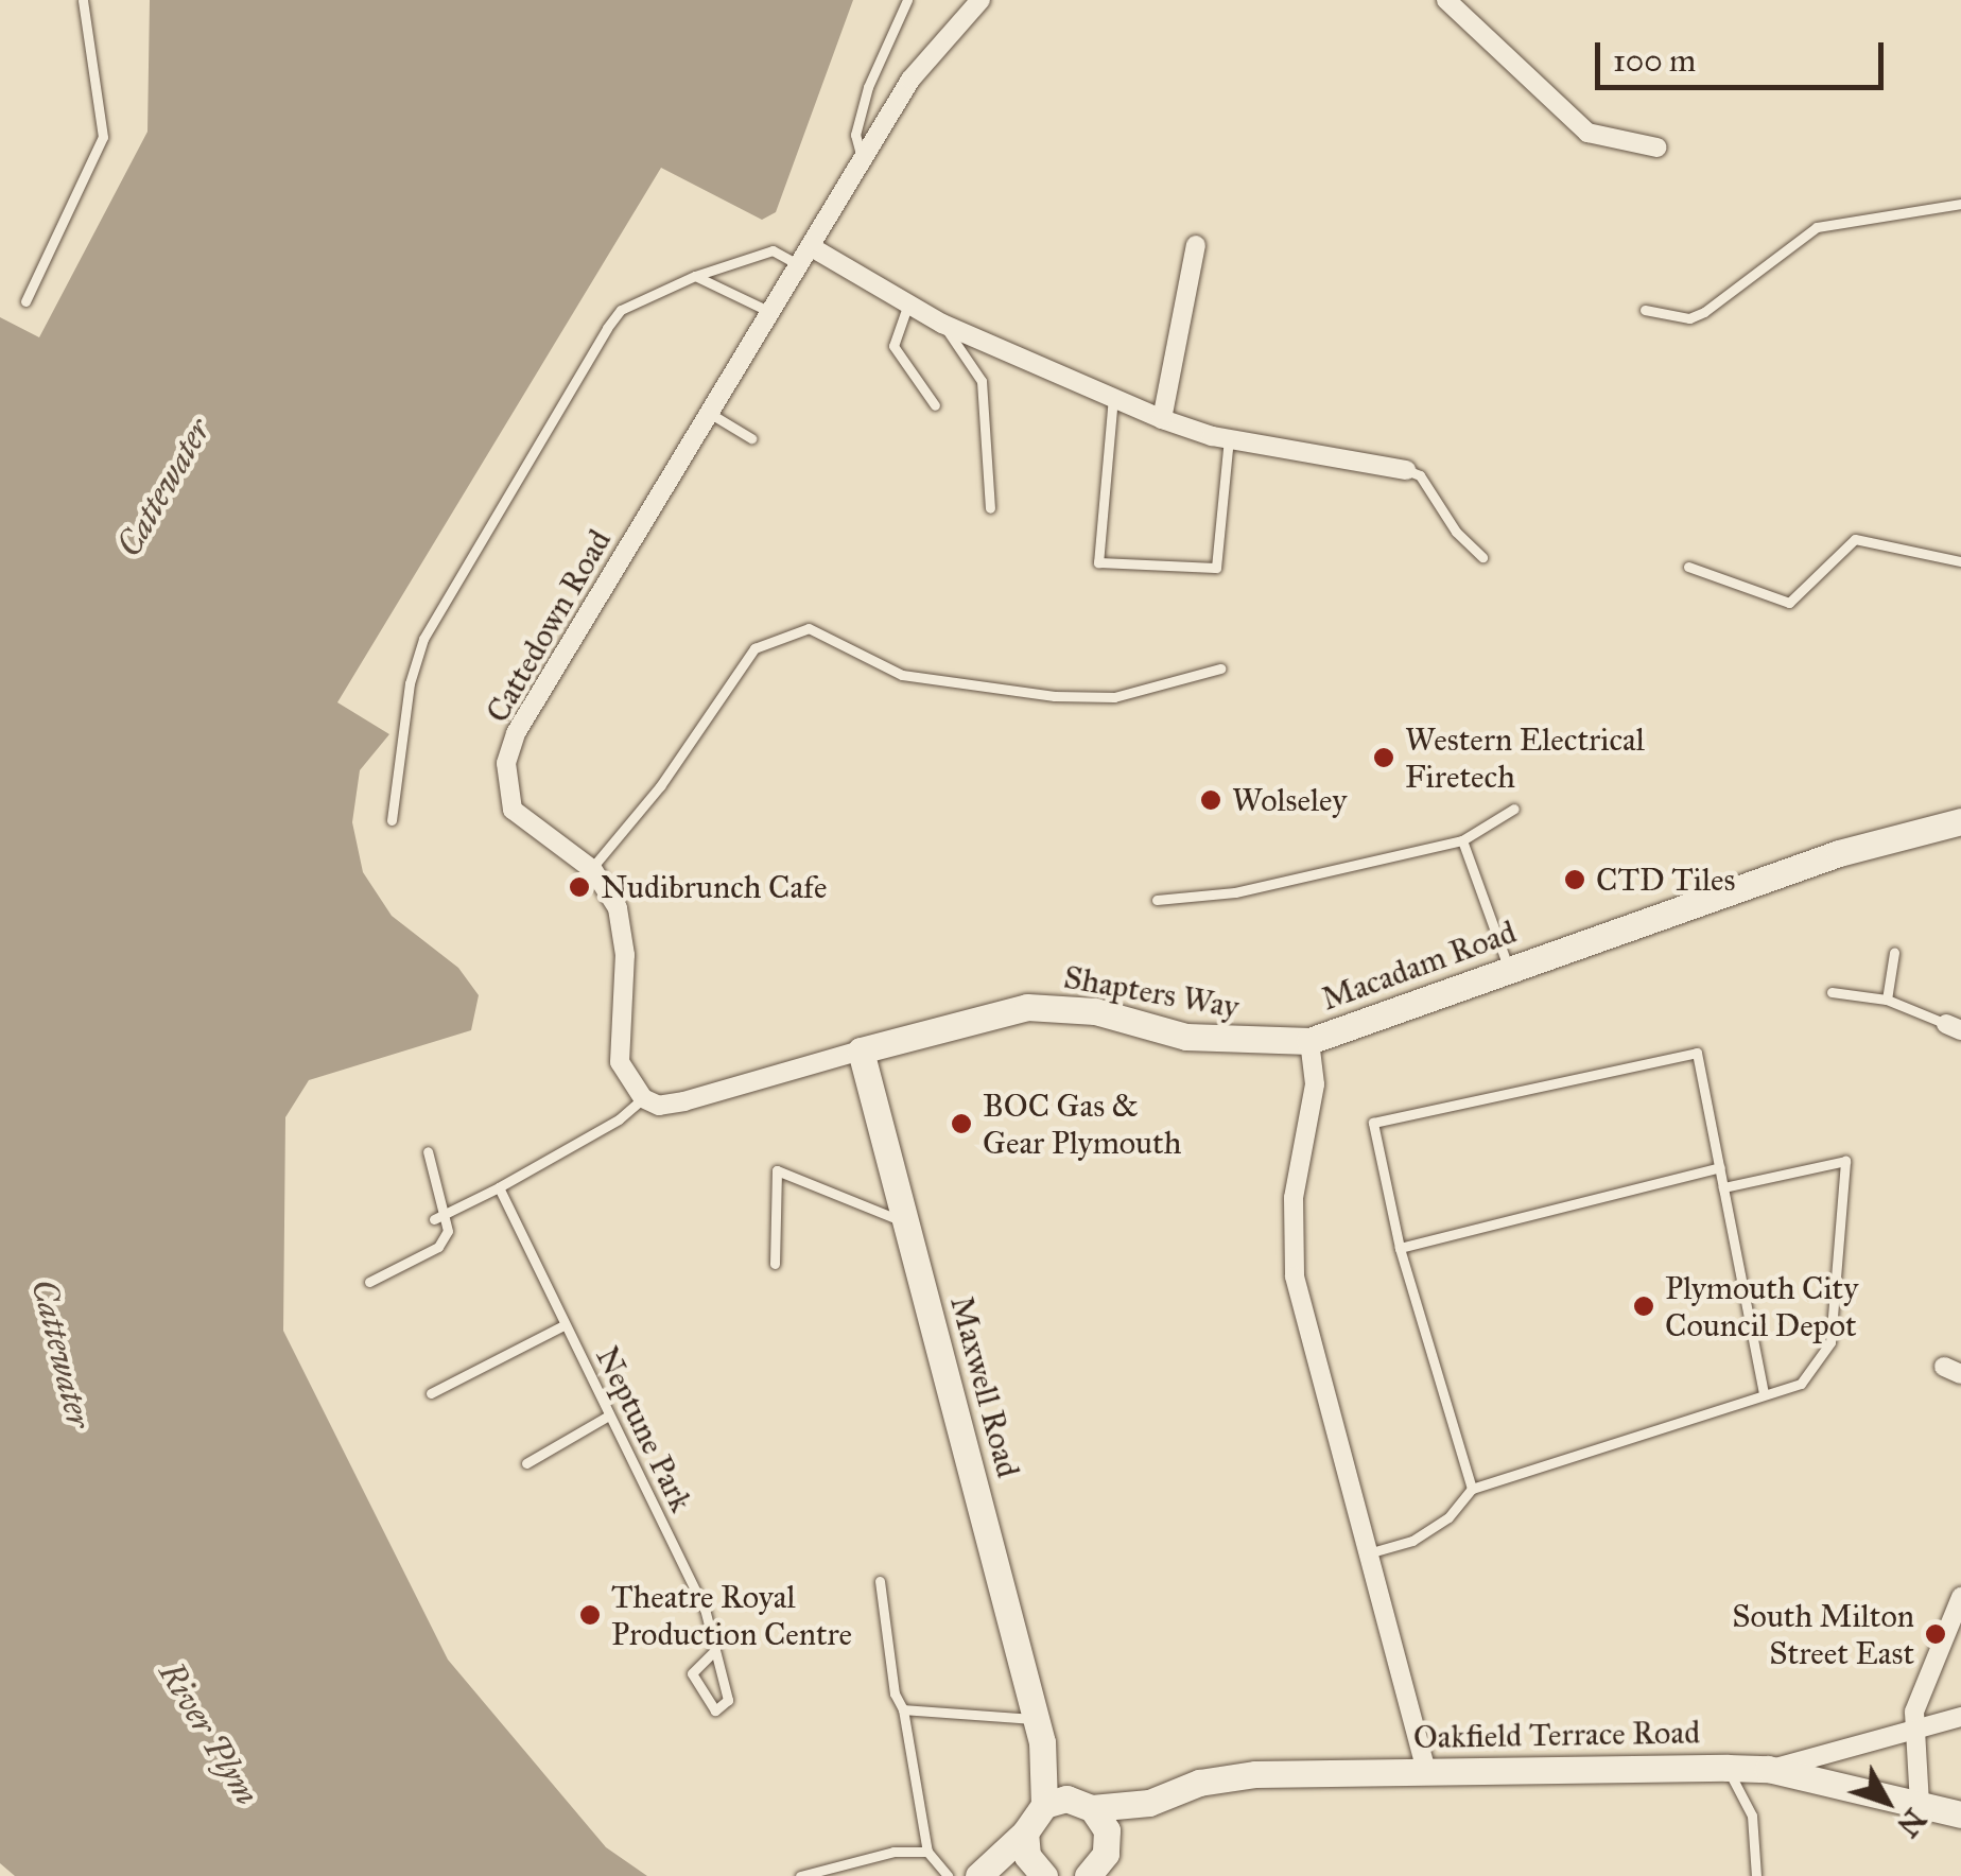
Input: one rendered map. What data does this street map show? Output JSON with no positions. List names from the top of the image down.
{
  "streets": {
    "street": [
      "Cattedown Road",
      "Macadam Road",
      "Shapters Way",
      "Maxwell Road",
      "Oakfield Terrace Road"
    ],
    "lane": ["Neptune Park"]
  },
  "crossings": [
    ["Macadam Road", "Shapters Way"],
    ["Macadam Road", "Oakfield Terrace Road"],
    ["Shapters Way", "Maxwell Road"],
    ["Maxwell Road", "Oakfield Terrace Road"]
  ],
  "water": ["Cattewater", "River Plym"],
  "places": [
    "Western Electrical Firetech",
    "Wolseley",
    "CTD Tiles",
    "Nudibrunch Cafe",
    "BOC Gas & Gear Plymouth",
    "Plymouth City Council Depot",
    "Theatre Royal Production Centre",
    "South Milton Street East"
  ],
  "scale_bar": "100 m",
  "north": "bottom right"
}
